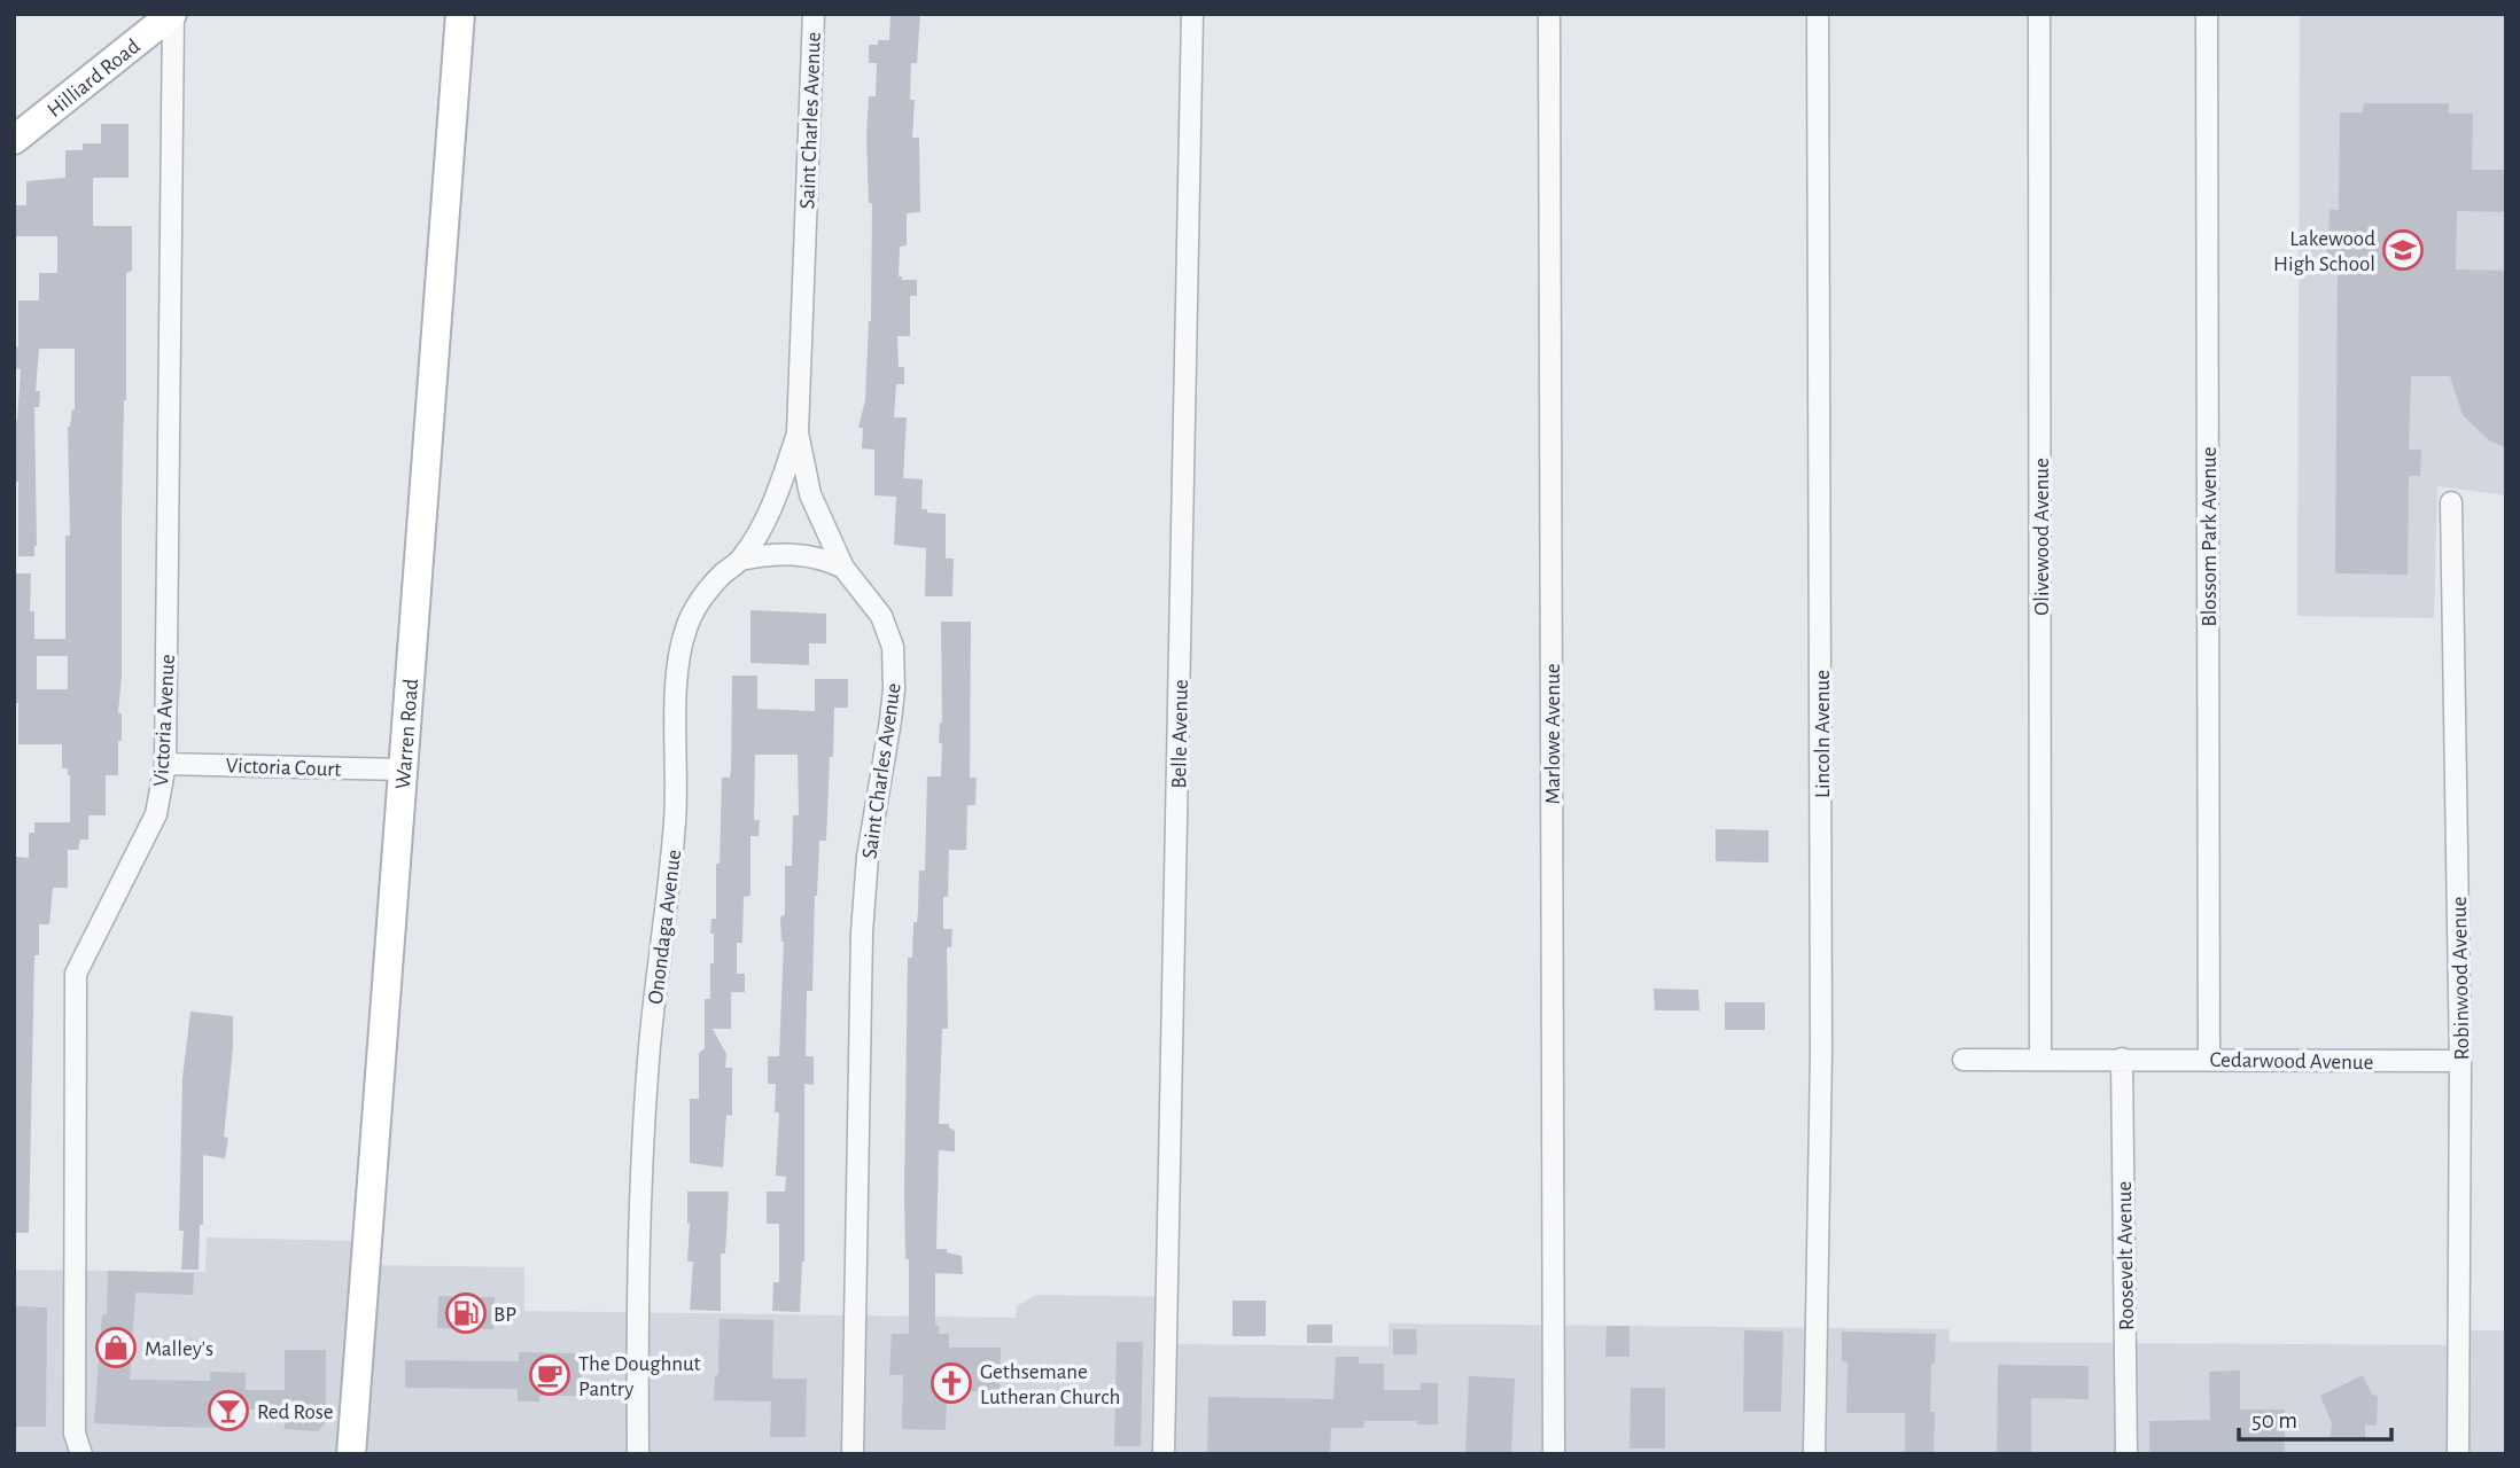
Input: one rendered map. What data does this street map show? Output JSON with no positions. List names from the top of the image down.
{
  "streets": {
    "main road": ["Hilliard Road", "Warren Road"],
    "street": [
      "Saint Charles Avenue",
      "Olivewood Avenue",
      "Blossom Park Avenue",
      "Victoria Avenue",
      "Belle Avenue",
      "Marlowe Avenue",
      "Lincoln Avenue",
      "Victoria Court",
      "Onondaga Avenue",
      "Robinwood Avenue",
      "Cedarwood Avenue",
      "Roosevelt Avenue"
    ]
  },
  "crossings": [
    ["Hilliard Road", "Victoria Avenue"],
    ["Saint Charles Avenue", "Onondaga Avenue"],
    ["Blossom Park Avenue", "Cedarwood Avenue"],
    ["Victoria Avenue", "Victoria Court"],
    ["Warren Road", "Victoria Court"],
    ["Robinwood Avenue", "Cedarwood Avenue"],
    ["Cedarwood Avenue", "Roosevelt Avenue"]
  ],
  "places": {
    "school or university": ["Lakewood High School"],
    "fuel station": ["BP"],
    "shop": ["Malley's"],
    "cafe": ["The Doughnut Pantry"],
    "church": ["Gethsemane Lutheran Church"],
    "bar": ["Red Rose"]
  },
  "scale_bar": "50 m"
}
